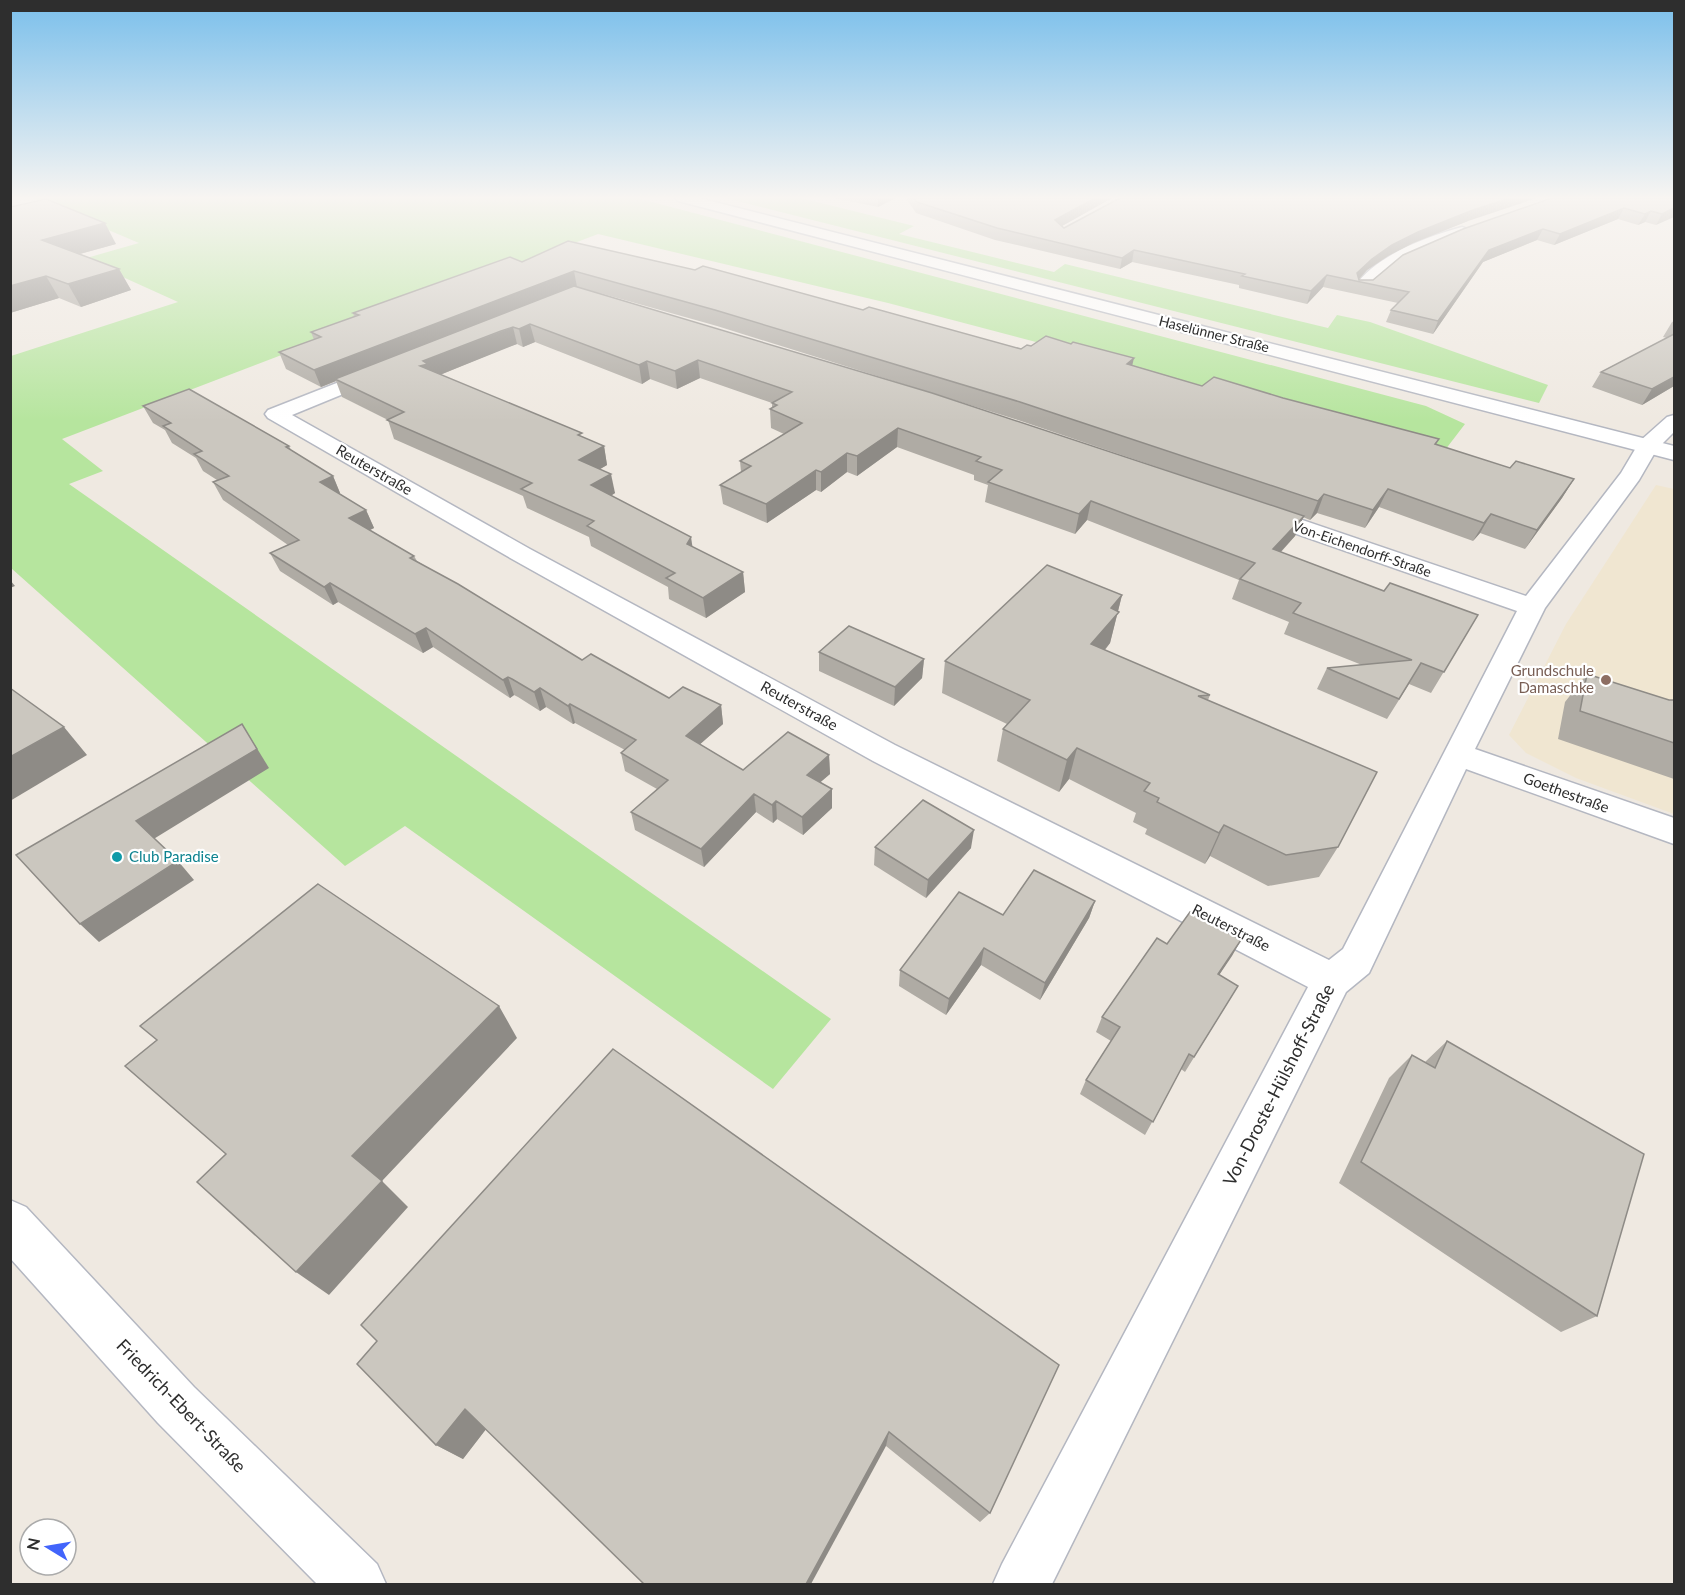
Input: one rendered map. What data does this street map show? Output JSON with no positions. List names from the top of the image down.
{
  "streets": {
    "street": [
      "Haselünner Straße",
      "Reuterstraße",
      "Von-Eichendorff-Straße",
      "Goethestraße",
      "Von-Droste-Hülshoff-Straße",
      "Friedrich-Ebert-Straße"
    ]
  },
  "crossings": [
    ["Haselünner Straße", "Von-Droste-Hülshoff-Straße"],
    ["Reuterstraße", "Von-Droste-Hülshoff-Straße"],
    ["Von-Eichendorff-Straße", "Von-Droste-Hülshoff-Straße"],
    ["Goethestraße", "Von-Droste-Hülshoff-Straße"]
  ],
  "places": ["Grundschule Damaschke", "Club Paradise"],
  "north": "left"
}
